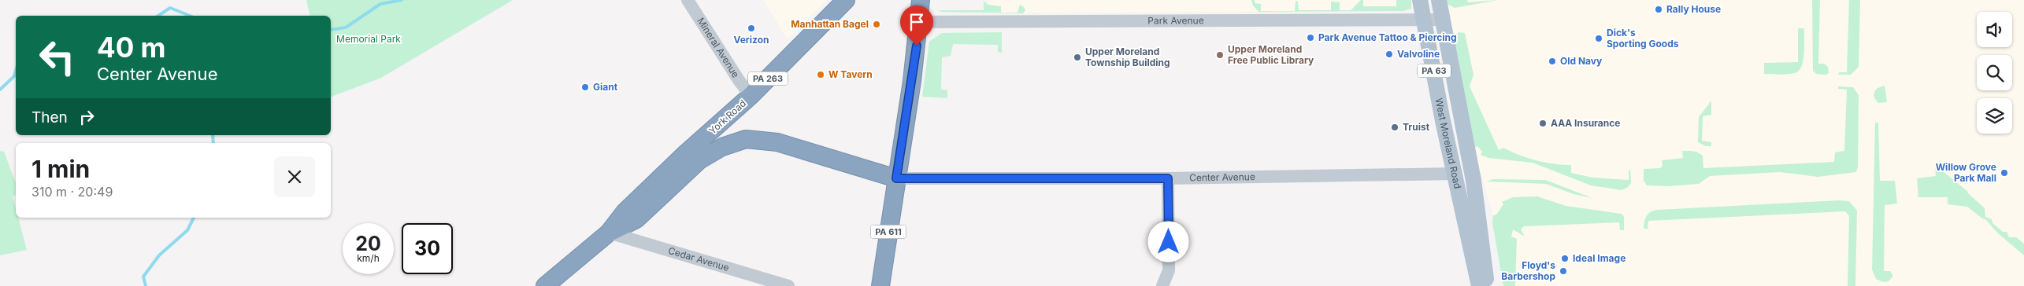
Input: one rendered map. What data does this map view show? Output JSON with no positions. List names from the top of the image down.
{
  "streets": {
    "highway": ["PA 263", "York Road", "PA 611"],
    "main road": ["PA 63", "West Moreland Road"],
    "street": [
      "Park Avenue",
      "Mineral Avenue",
      "Center Avenue",
      "Cedar Avenue"
    ]
  },
  "crossings": [
    ["Park Avenue", "West Moreland Road"],
    ["Park Avenue", "PA 611"],
    ["Mineral Avenue", "York Road"],
    ["York Road", "Center Avenue"],
    ["York Road", "PA 611"],
    ["York Road", "Cedar Avenue"],
    ["West Moreland Road", "Center Avenue"],
    ["Center Avenue", "PA 611"]
  ],
  "parks": ["Memorial Park"],
  "places": [
    "Rally House",
    "Manhattan Bagel",
    "Verizon",
    "Park Avenue Tattoo & Piercing",
    "Dick's Sporting Goods",
    "Valvoline",
    "Upper Moreland Free Public Library",
    "Upper Moreland Township Building",
    "Old Navy",
    "W Tavern",
    "Giant",
    "AAA Insurance",
    "Truist",
    "Willow Grove Park Mall",
    "Ideal Image",
    "Floyd's Barbershop"
  ],
  "page": {
    "turn": ["40 m", "Center Avenue"],
    "then": "Then",
    "heading": ["1 min", "310 m · 20:49"],
    "speed": "20 km/h",
    "limit": "30"
  }
}
